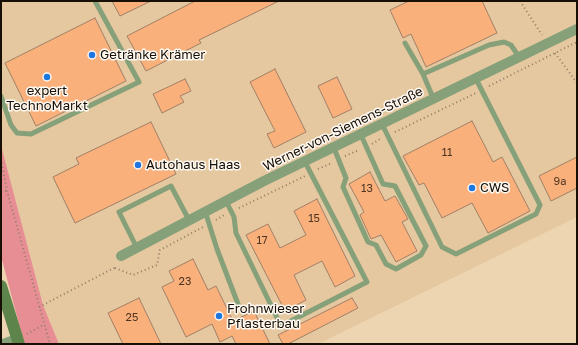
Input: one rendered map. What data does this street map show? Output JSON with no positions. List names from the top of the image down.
{
  "streets": {
    "street": ["Werner-von-Siemens-Straße"]
  },
  "places": [
    "Getränke Krämer",
    "expert TechnoMarkt",
    "Autohaus Haas",
    "CWS",
    "Frohnwieser Pflasterbau"
  ],
  "house_numbers": [
    "11",
    "9a",
    "13",
    "15",
    "17",
    "23",
    "25"
  ]
}
